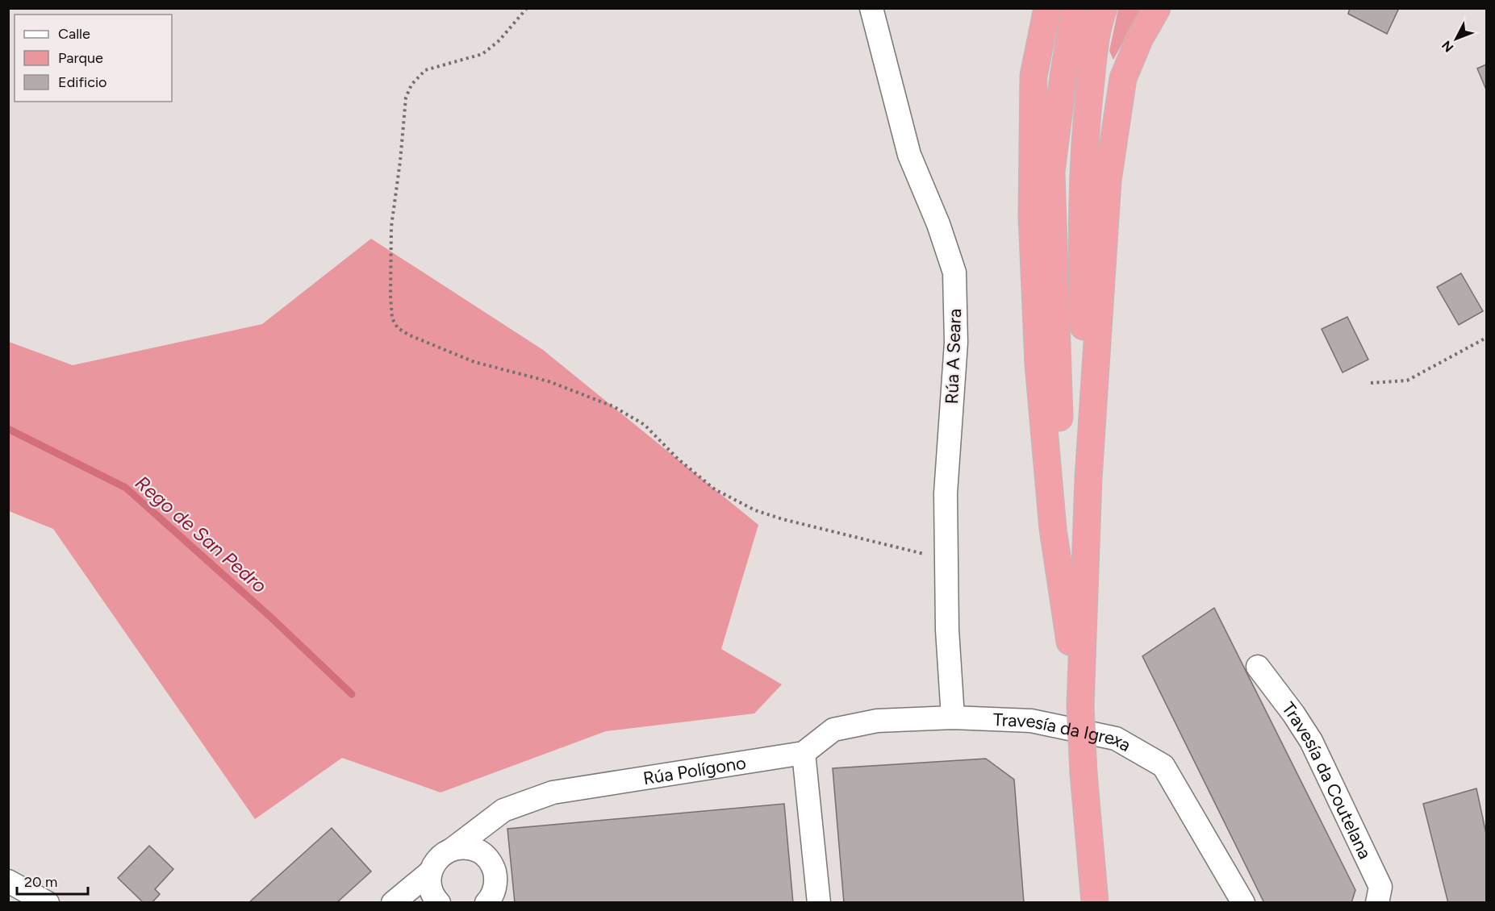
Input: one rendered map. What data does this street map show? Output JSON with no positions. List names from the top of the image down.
{
  "streets": {
    "street": [
      "Rúa A Seara",
      "Travesía da Igrexa",
      "Rúa Polígono",
      "Travesía da Coutelana"
    ]
  },
  "crossings": [
    ["Rúa A Seara", "Travesía da Igrexa"],
    ["Travesía da Igrexa", "Rúa Polígono"]
  ],
  "water": ["Rego de San Pedro"],
  "legend": ["Calle", "Parque", "Edificio"],
  "scale_bar": "20 m",
  "north": "bottom left"
}
